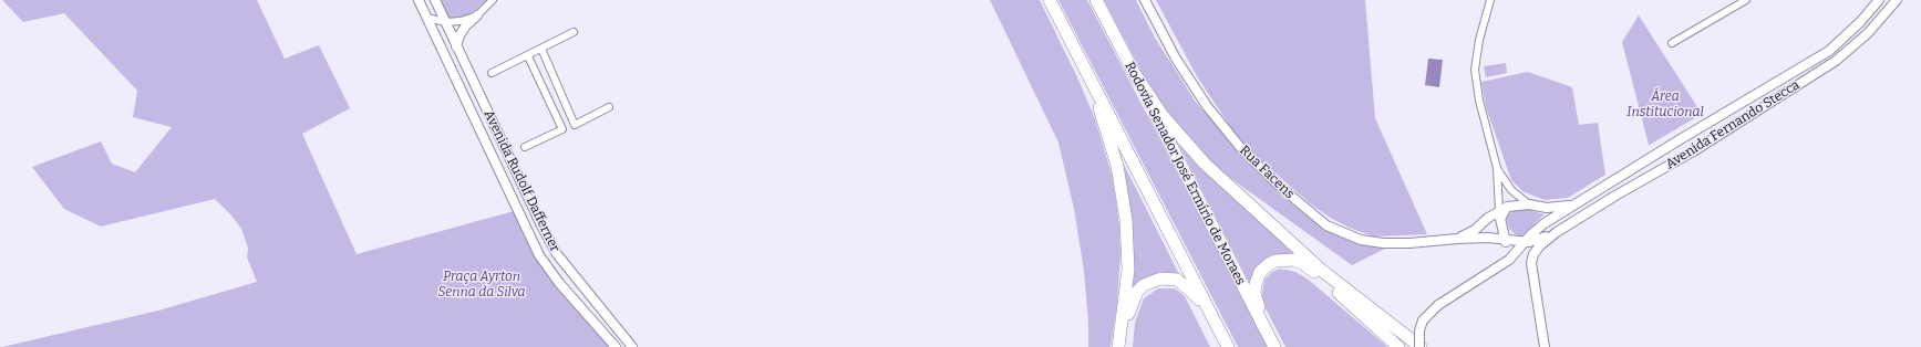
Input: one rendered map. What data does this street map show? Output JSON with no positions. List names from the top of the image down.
{
  "streets": {
    "highway": ["Rodovia Senador José Ermírio de Moraes"],
    "main road": ["Avenida Fernando Stecca", "Rua Facens", "Avenida Rudolf Dafferner"]
  },
  "crossings": [
    ["Avenida Fernando Stecca", "Rua Facens"]
  ],
  "parks": ["Área Institucional", "Praça Ayrton Senna da Silva"]
}
